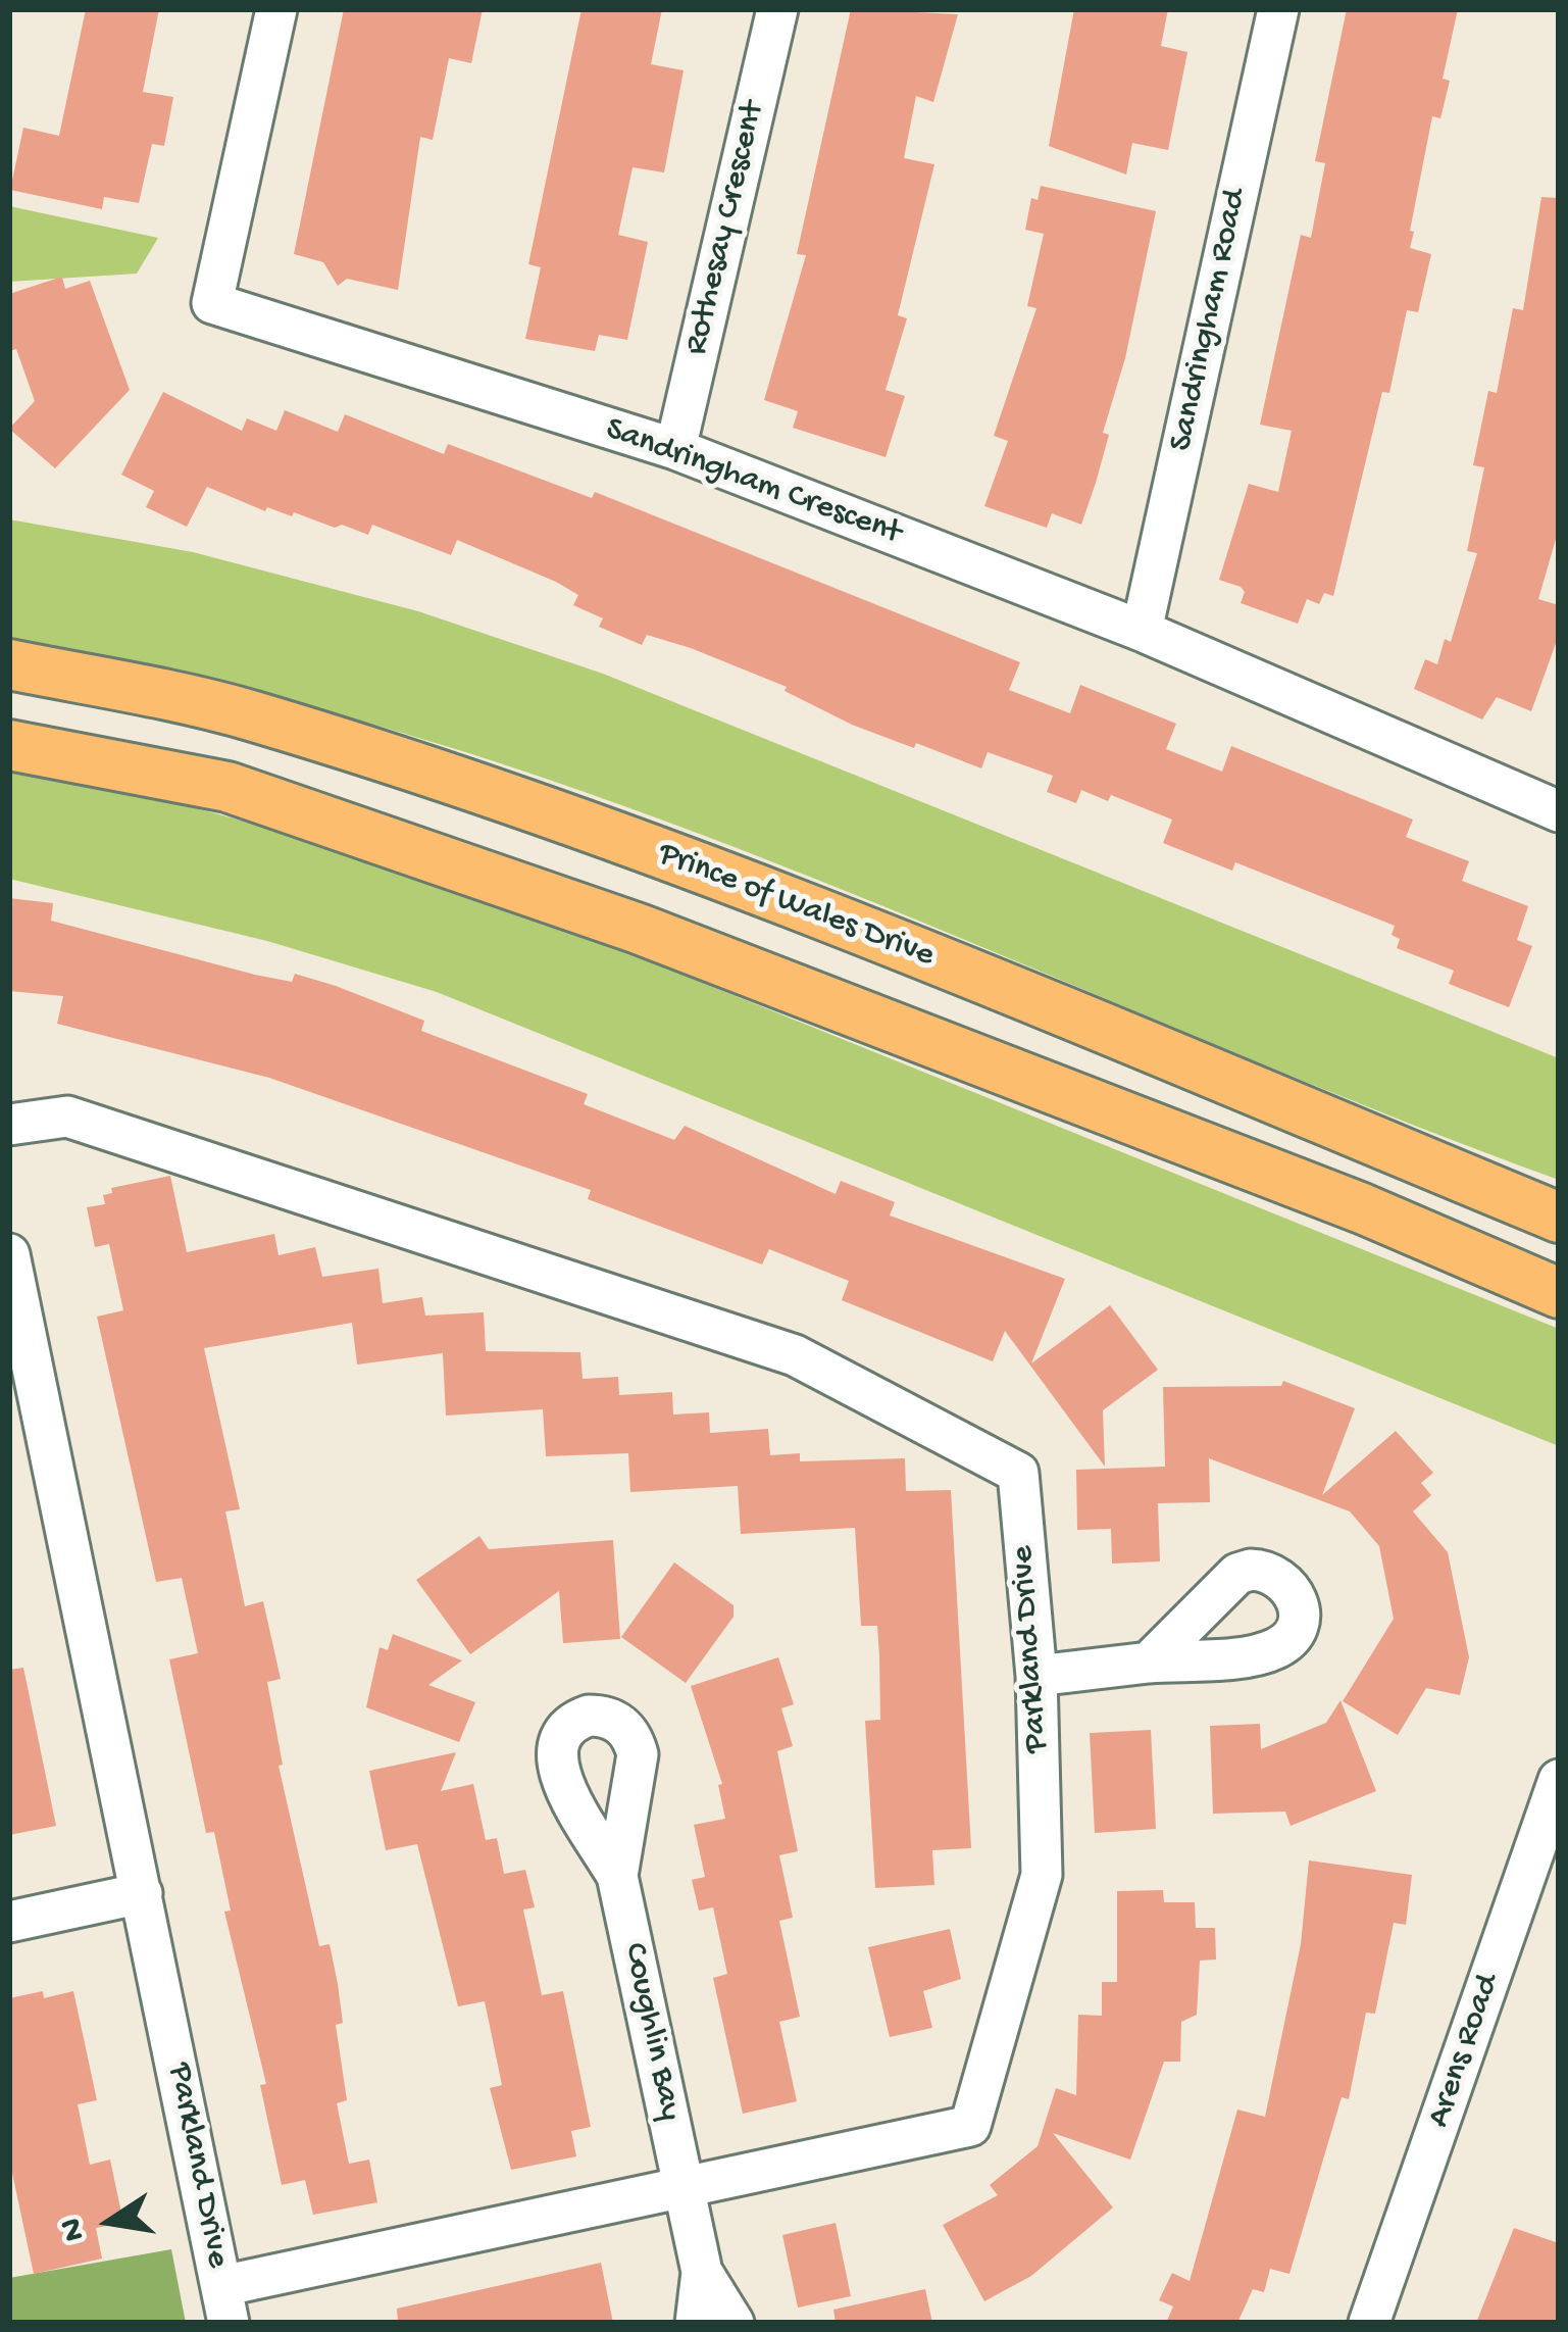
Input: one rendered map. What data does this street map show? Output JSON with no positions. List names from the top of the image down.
{
  "streets": {
    "main road": ["Prince of Wales Drive"],
    "street": [
      "Rothesay Crescent",
      "Sandringham Road",
      "Sandringham Crescent",
      "Parkland Drive",
      "Coughlin Bay",
      "Arens Road"
    ]
  },
  "crossings": [
    ["Rothesay Crescent", "Sandringham Crescent"],
    ["Sandringham Road", "Sandringham Crescent"],
    ["Parkland Drive", "Coughlin Bay"]
  ],
  "north": "left"
}
